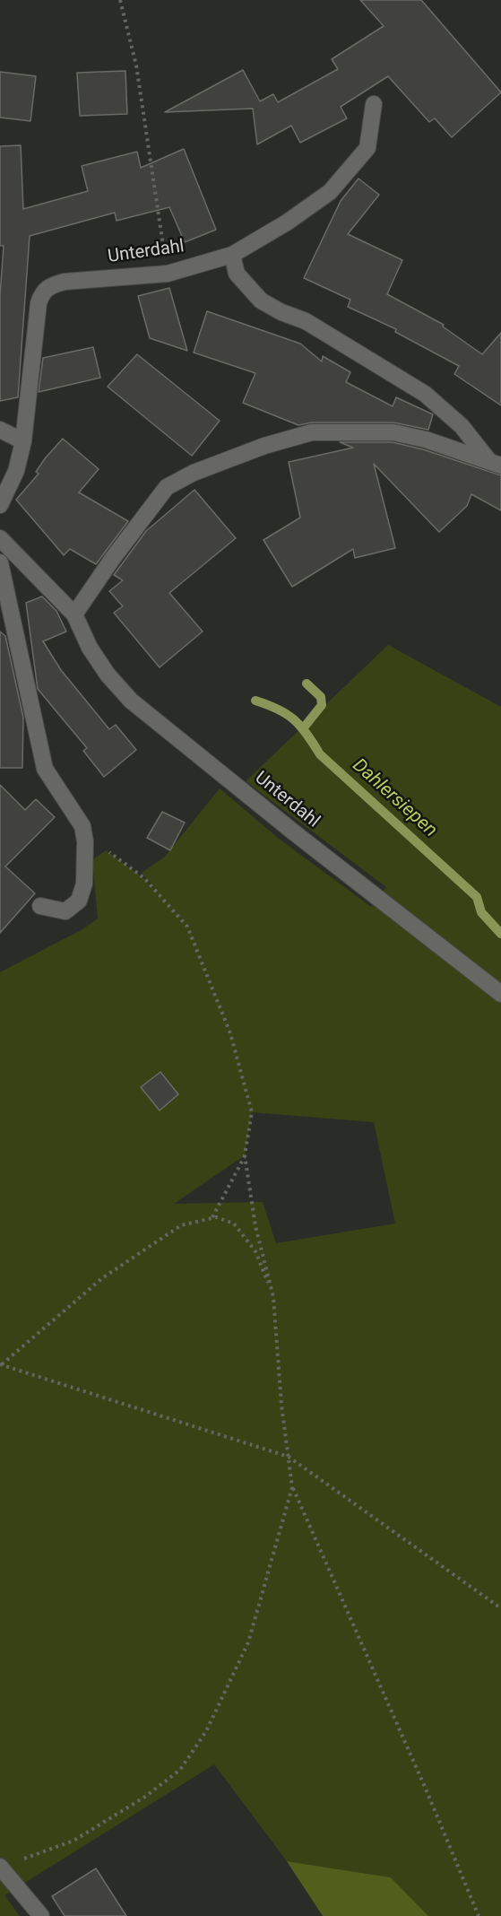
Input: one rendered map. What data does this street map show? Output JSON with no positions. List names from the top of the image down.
{
  "streets": {
    "street": ["Unterdahl"]
  },
  "water": ["Dahlersiepen"]
}
